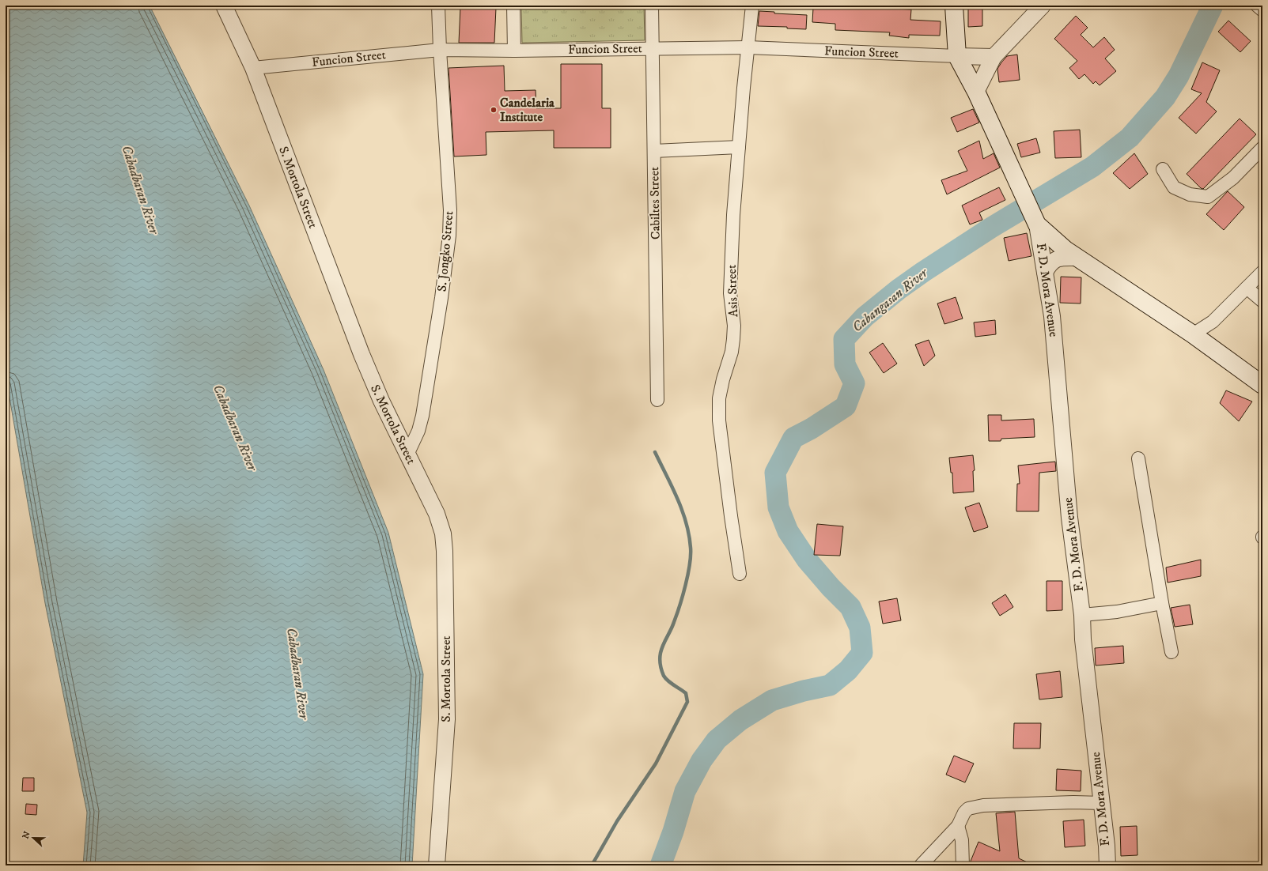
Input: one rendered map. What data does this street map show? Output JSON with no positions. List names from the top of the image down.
{
  "streets": {
    "street": [
      "Funcion Street",
      "S. Mortola Street",
      "Cabiltes Street",
      "S. Jongko Street",
      "F. D. Mora Avenue",
      "Asis Street"
    ]
  },
  "crossings": [
    ["Funcion Street", "S. Mortola Street"],
    ["Funcion Street", "Cabiltes Street"],
    ["Funcion Street", "S. Jongko Street"],
    ["Funcion Street", "Asis Street"],
    ["S. Mortola Street", "S. Jongko Street"]
  ],
  "water": ["Cabadbaran River", "Cabangasan River"],
  "places": ["Candelaria Institute"],
  "north": "left"
}
